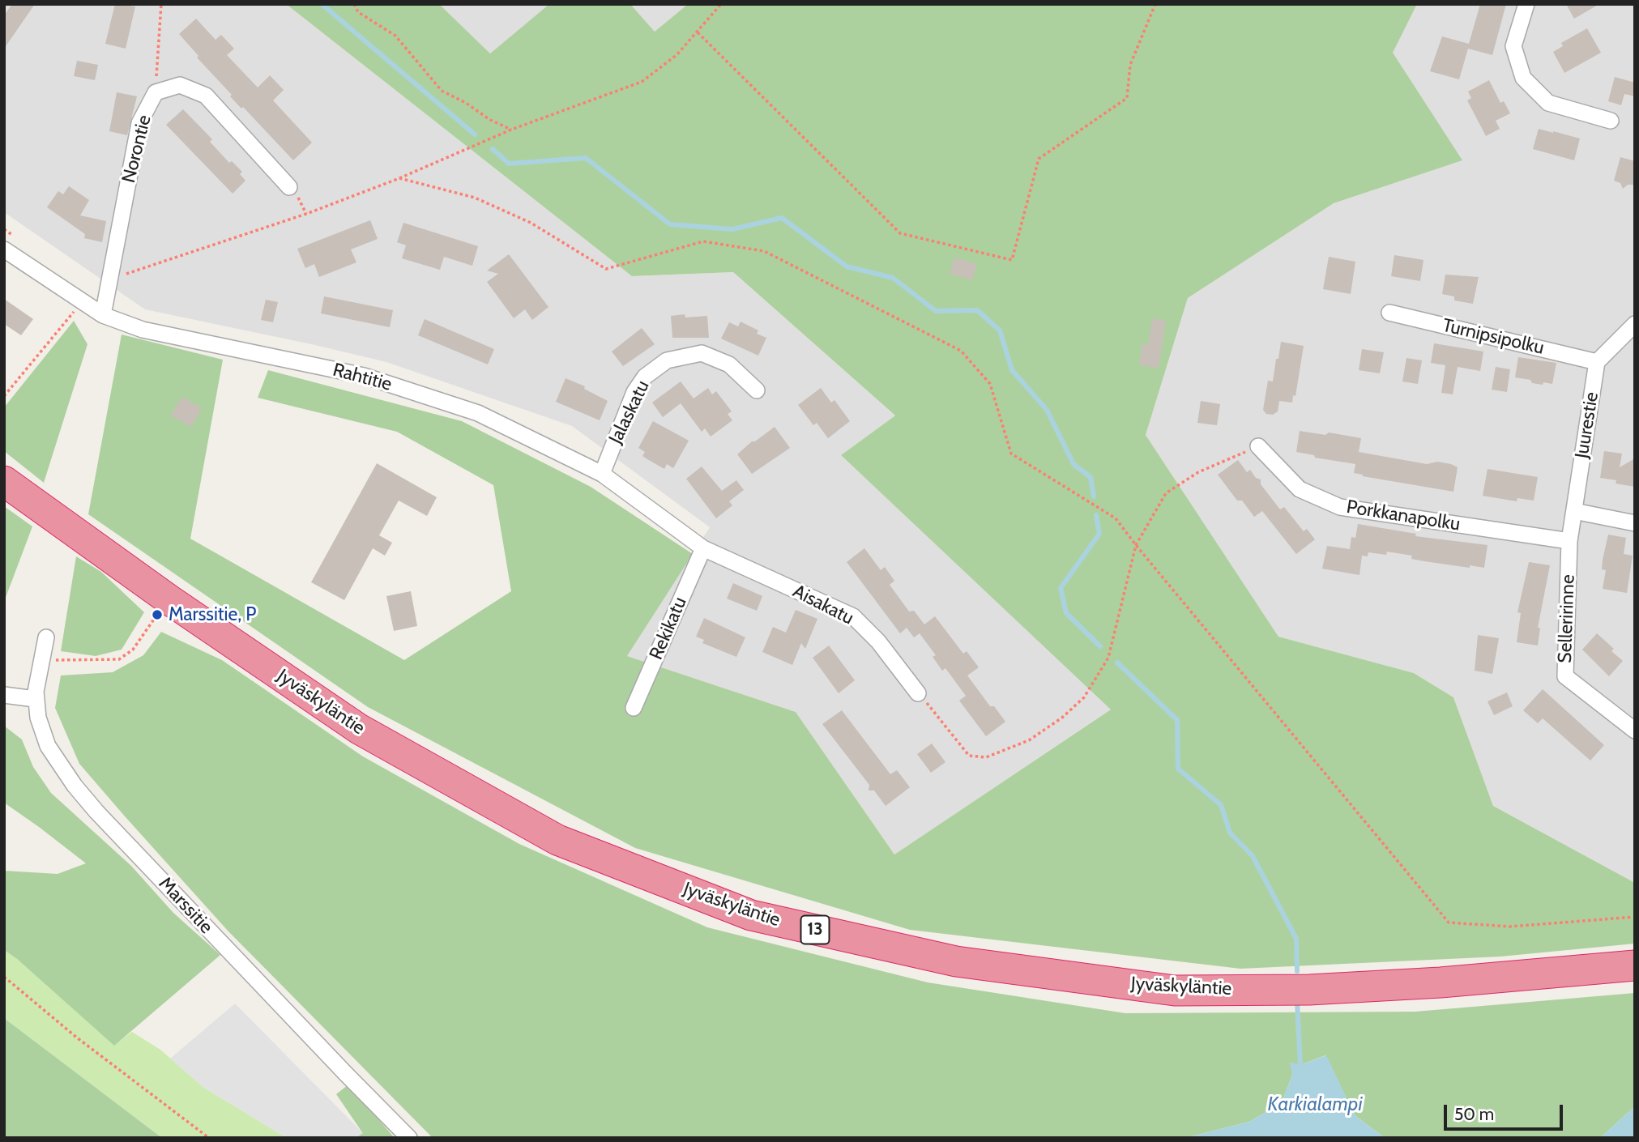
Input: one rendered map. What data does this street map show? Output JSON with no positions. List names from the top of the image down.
{
  "streets": {
    "highway": ["Jyväskyläntie", "13"],
    "street": [
      "Norontie",
      "Turnipsipolku",
      "Rahtitie",
      "Jalaskatu",
      "Juurestie",
      "Porkkanapolku",
      "Aisakatu",
      "Selleririnne",
      "Rekikatu",
      "Marssitie"
    ]
  },
  "crossings": [
    ["Norontie", "Rahtitie"],
    ["Turnipsipolku", "Juurestie"],
    ["Rahtitie", "Jalaskatu"],
    ["Rahtitie", "Aisakatu"],
    ["Rahtitie", "Rekikatu"],
    ["Juurestie", "Porkkanapolku"],
    ["Juurestie", "Selleririnne"],
    ["Porkkanapolku", "Selleririnne"],
    ["Aisakatu", "Rekikatu"]
  ],
  "water": ["Karkialampi"],
  "places": ["Marssitie, P"],
  "scale_bar": "50 m"
}
